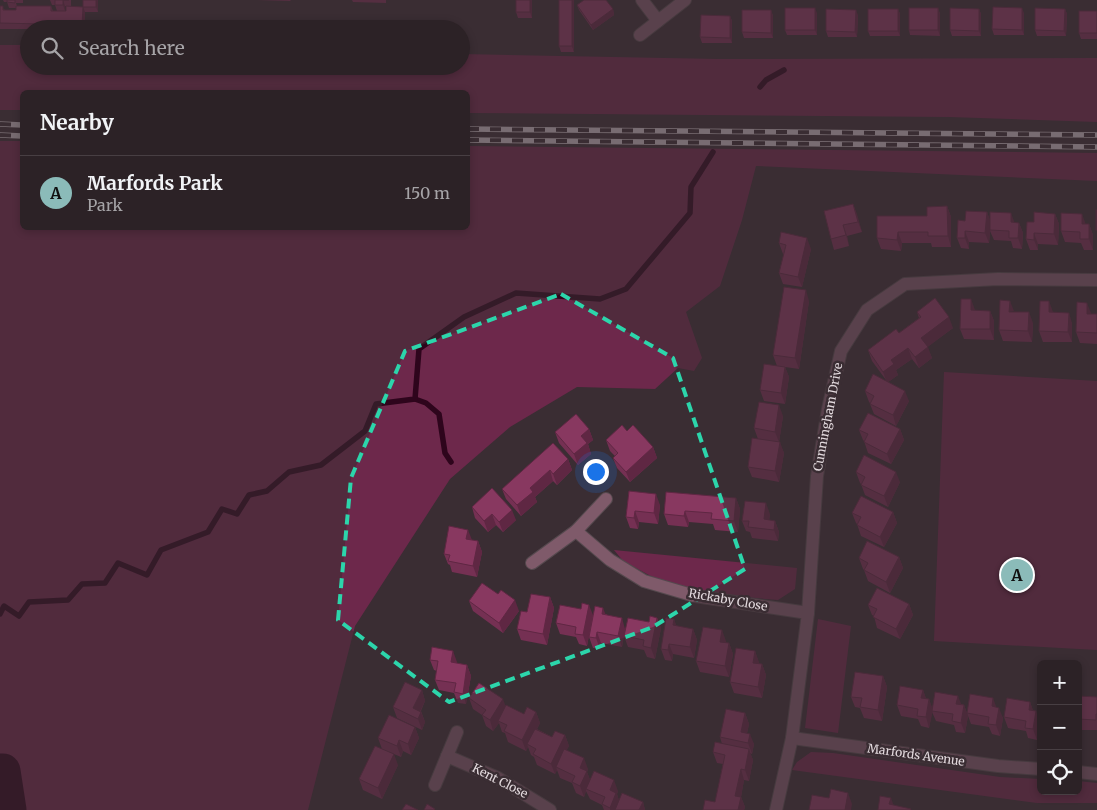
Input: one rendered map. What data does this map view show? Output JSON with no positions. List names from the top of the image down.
{
  "streets": {
    "street": [
      "Cunningham Drive",
      "Rickaby Close",
      "Marfords Avenue",
      "Kent Close"
    ]
  },
  "crossings": [
    ["Cunningham Drive", "Rickaby Close"],
    ["Cunningham Drive", "Marfords Avenue"]
  ],
  "page": {
    "search": "Search here",
    "heading": "Nearby",
    "list": [
      {
        "mark": "A",
        "name": "Marfords Park",
        "note": "Park",
        "value": "150 m"
      }
    ],
    "pins": "A",
    "map_buttons": ["+", "−"]
  }
}
